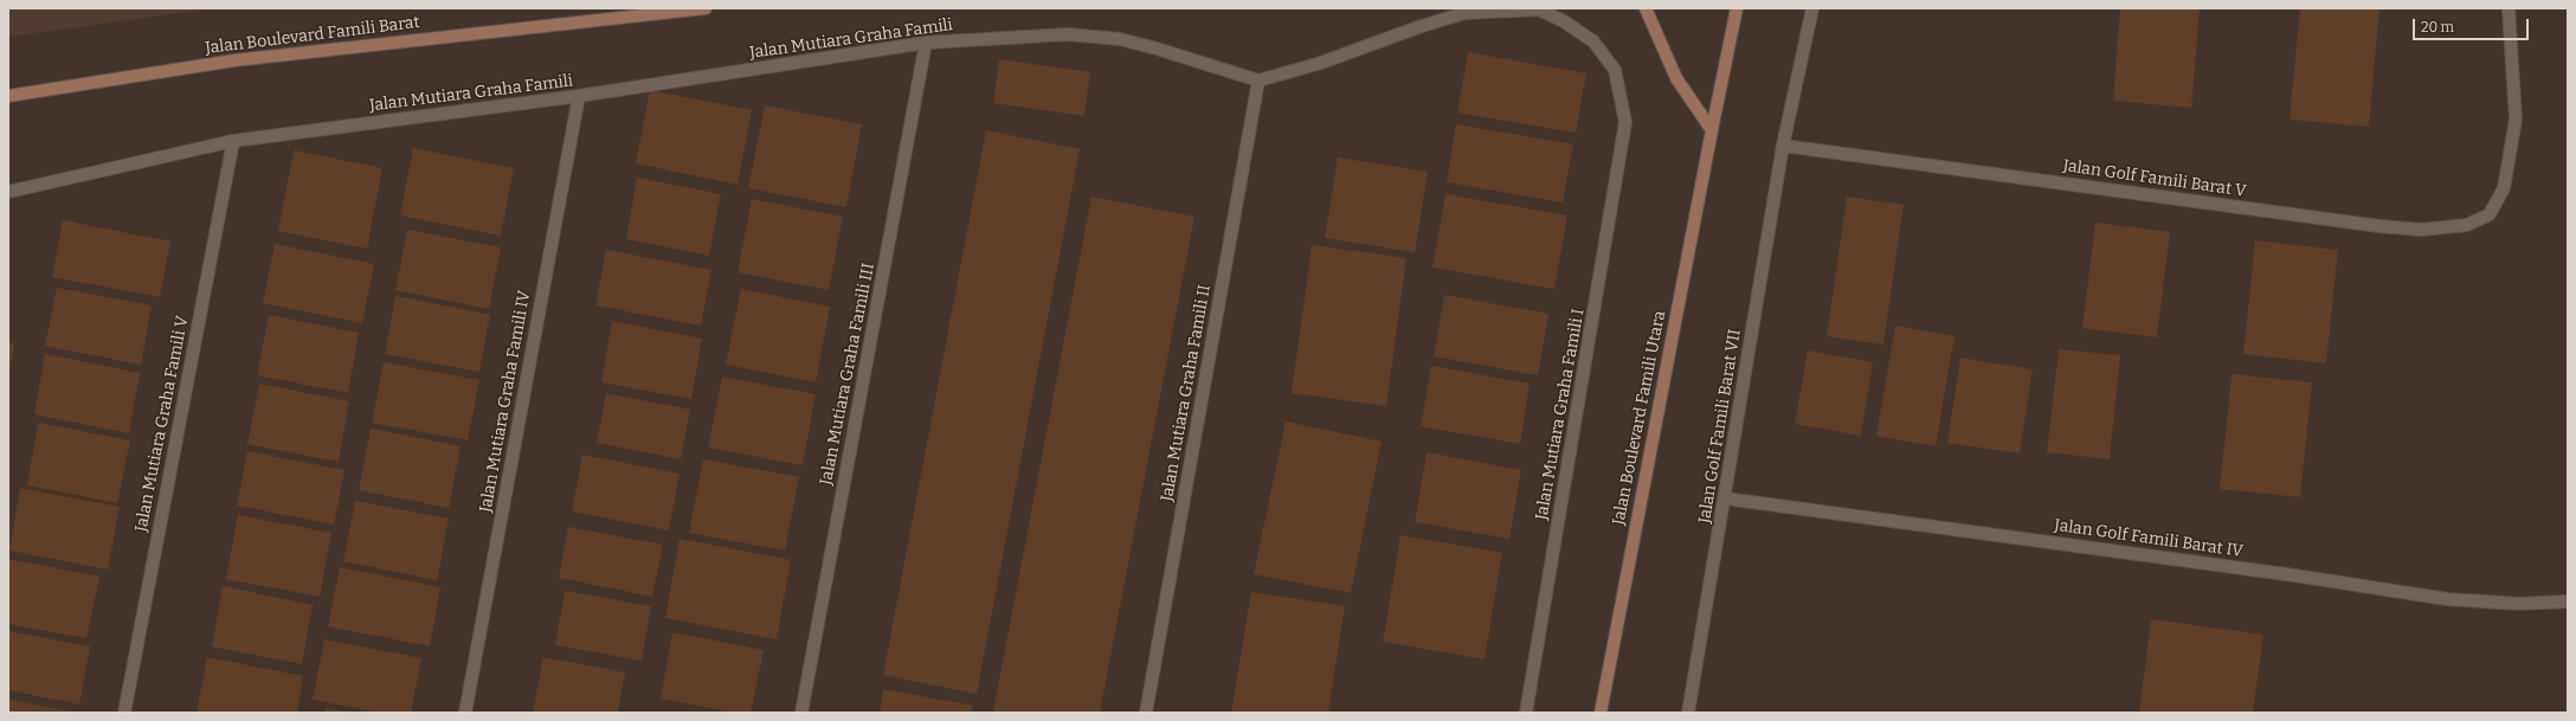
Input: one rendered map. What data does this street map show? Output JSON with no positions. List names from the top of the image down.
{
  "streets": {
    "street": [
      "Jalan Boulevard Famili Barat",
      "Jalan Mutiara Graha Famili",
      "Jalan Golf Famili Barat V",
      "Jalan Mutiara Graha Famili III",
      "Jalan Mutiara Graha Famili II",
      "Jalan Mutiara Graha Famili IV",
      "Jalan Mutiara Graha Famili I",
      "Jalan Boulevard Famili Utara",
      "Jalan Mutiara Graha Famili V",
      "Jalan Golf Famili Barat VII",
      "Jalan Golf Famili Barat IV"
    ]
  },
  "crossings": [
    ["Jalan Mutiara Graha Famili", "Jalan Mutiara Graha Famili III"],
    ["Jalan Mutiara Graha Famili", "Jalan Mutiara Graha Famili II"],
    ["Jalan Mutiara Graha Famili", "Jalan Mutiara Graha Famili IV"],
    ["Jalan Mutiara Graha Famili", "Jalan Mutiara Graha Famili I"],
    ["Jalan Mutiara Graha Famili", "Jalan Mutiara Graha Famili V"],
    ["Jalan Golf Famili Barat V", "Jalan Golf Famili Barat VII"],
    ["Jalan Mutiara Graha Famili II", "Jalan Mutiara Graha Famili I"],
    ["Jalan Golf Famili Barat VII", "Jalan Golf Famili Barat IV"]
  ],
  "scale_bar": "20 m"
}
